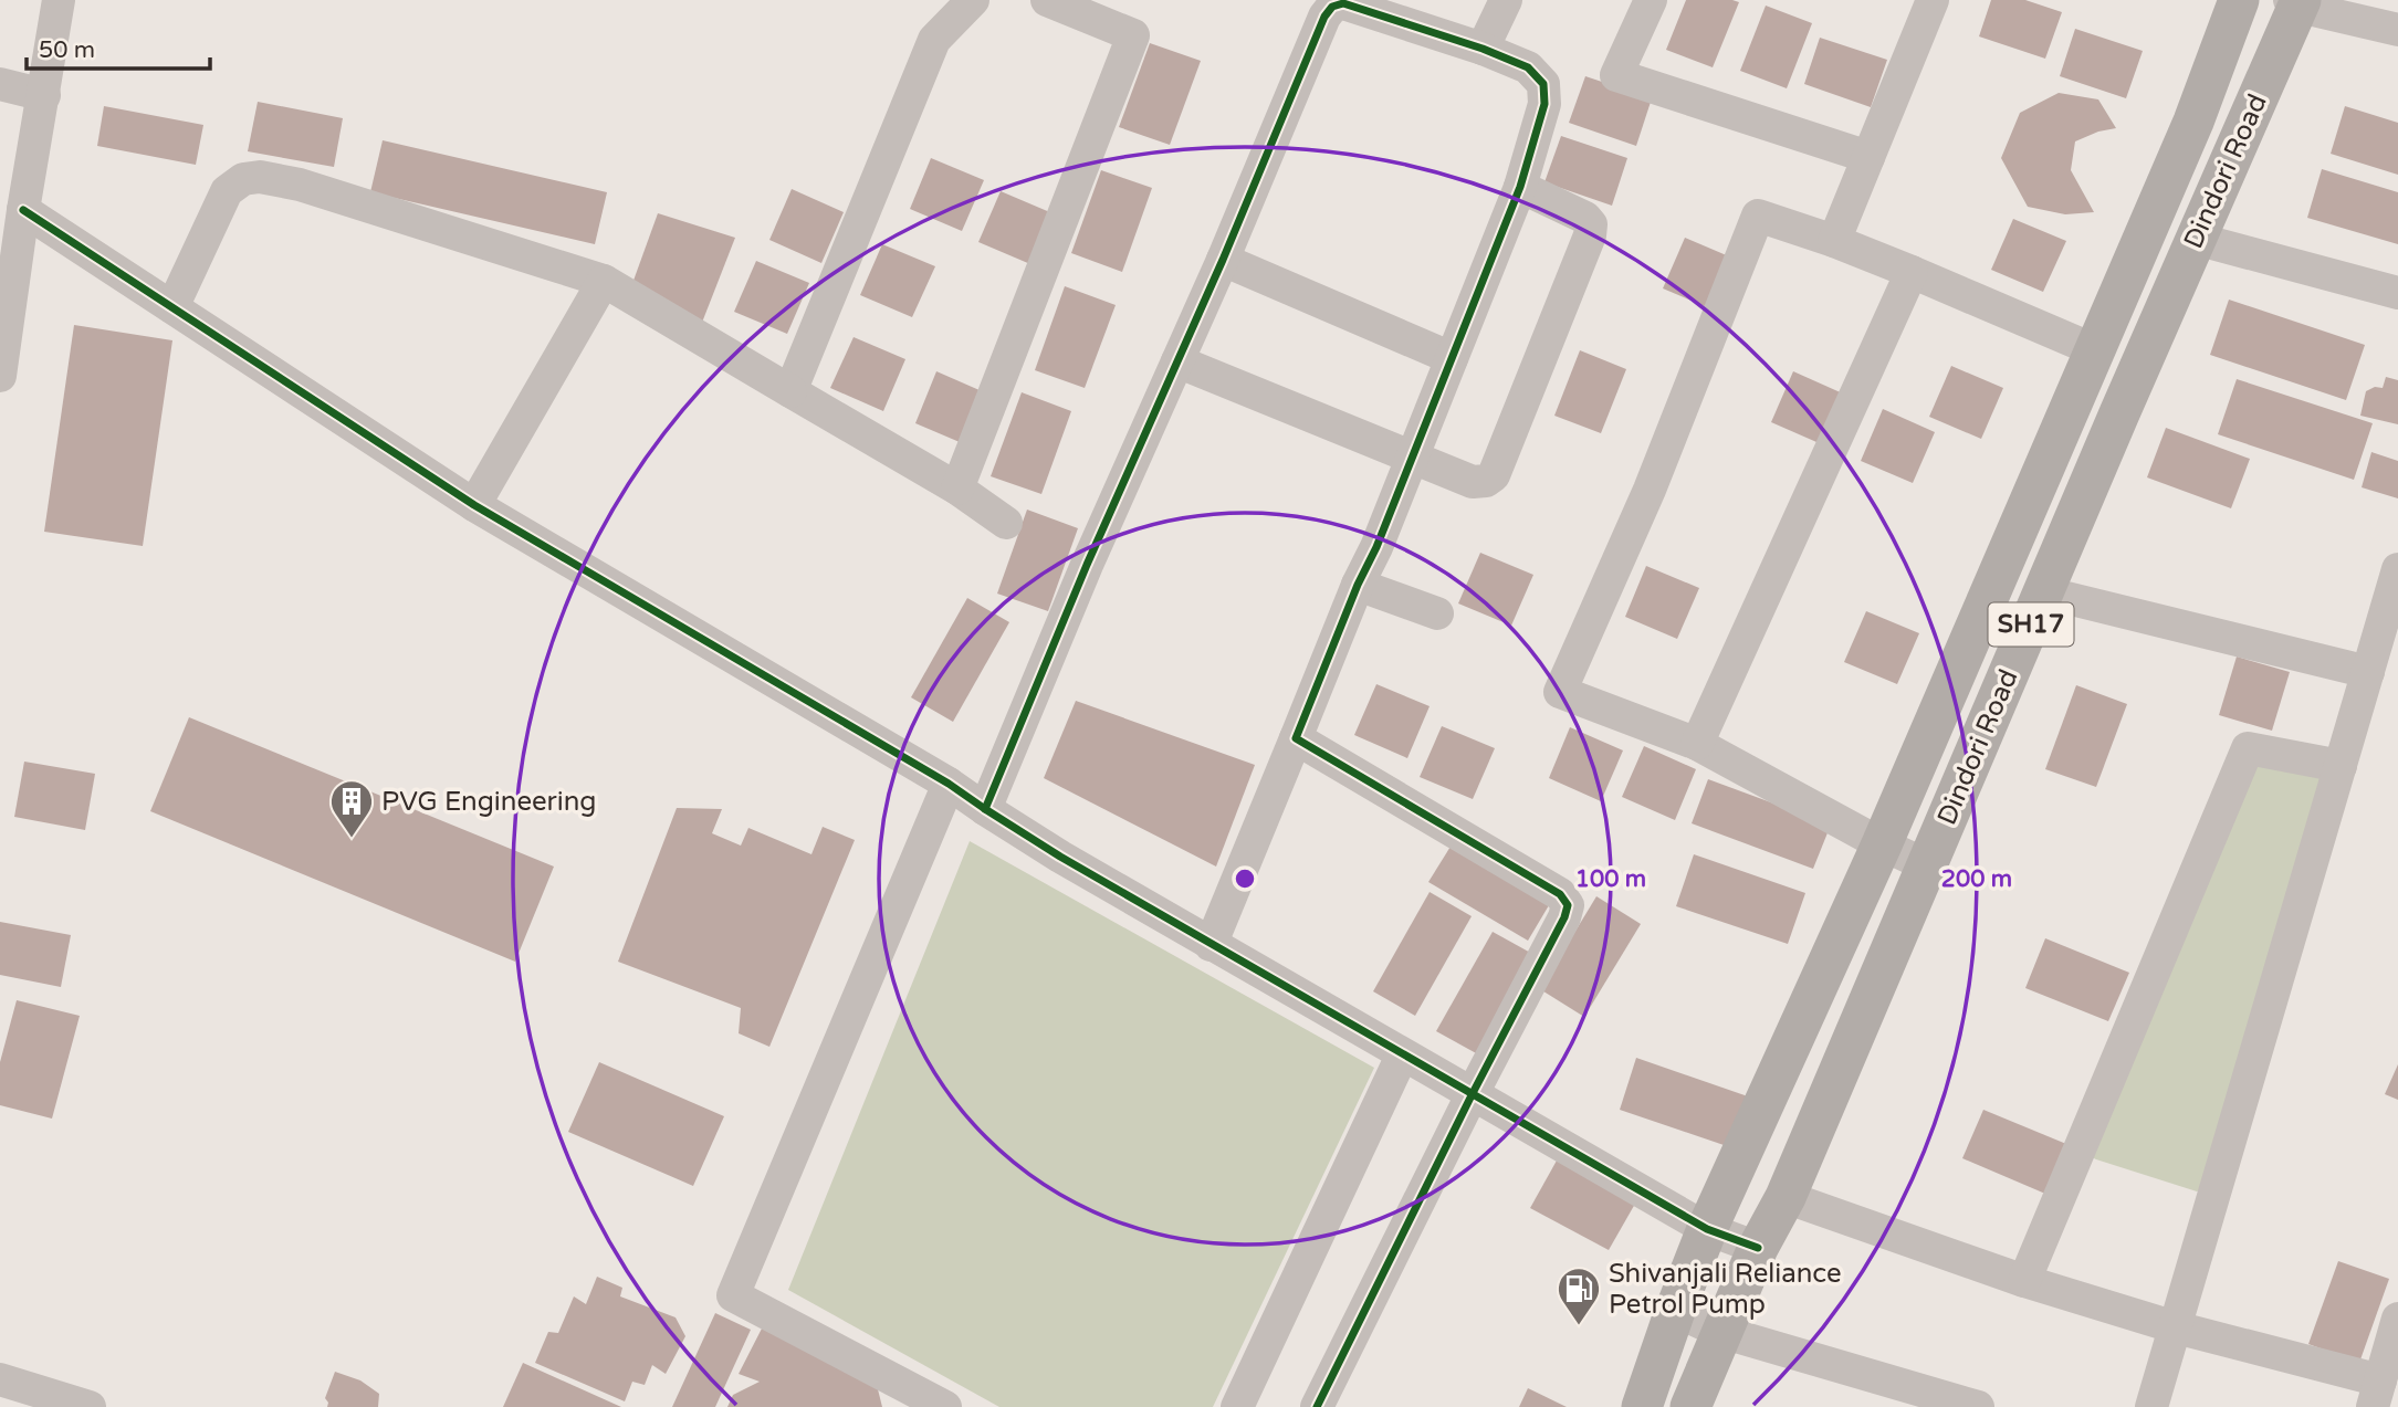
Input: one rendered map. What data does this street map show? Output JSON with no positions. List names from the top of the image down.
{
  "streets": {
    "main road": ["Dindori Road", "SH17"]
  },
  "places": {
    "building": ["PVG Engineering"],
    "fuel station": ["Shivanjali Reliance Petrol Pump"]
  },
  "scale_bar": "50 m",
  "rings": ["100 m", "200 m"]
}
